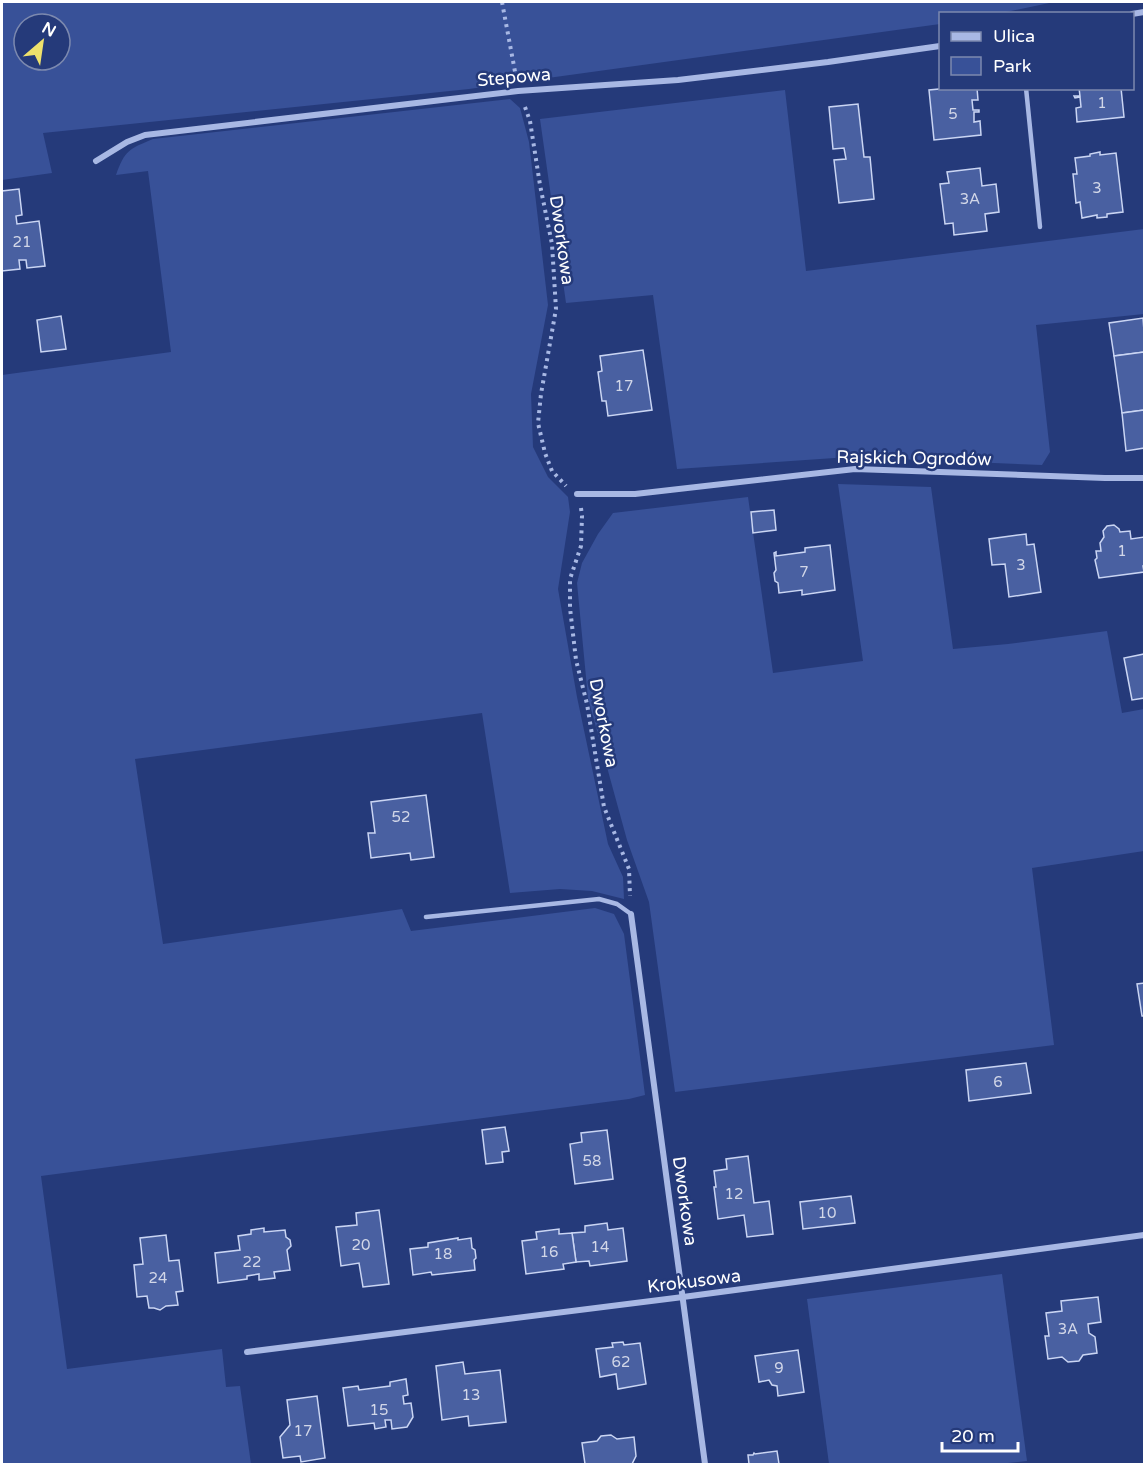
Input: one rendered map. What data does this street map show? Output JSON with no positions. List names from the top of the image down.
{
  "streets": {
    "street": [
      "Stepowa",
      "Dworkowa",
      "Rajskich Ogrodów",
      "Krokusowa"
    ]
  },
  "crossings": [
    ["Stepowa", "Dworkowa"],
    ["Dworkowa", "Rajskich Ogrodów"],
    ["Dworkowa", "Krokusowa"]
  ],
  "house_numbers": [
    "1",
    "5",
    "3",
    "3A",
    "21",
    "17",
    "1",
    "3",
    "7",
    "52",
    "6",
    "58",
    "12",
    "10",
    "20",
    "14",
    "16",
    "18",
    "22",
    "24",
    "3A",
    "62",
    "9",
    "13",
    "15",
    "17"
  ],
  "legend": ["Ulica", "Park"],
  "scale_bar": "20 m",
  "north": "top right"
}
